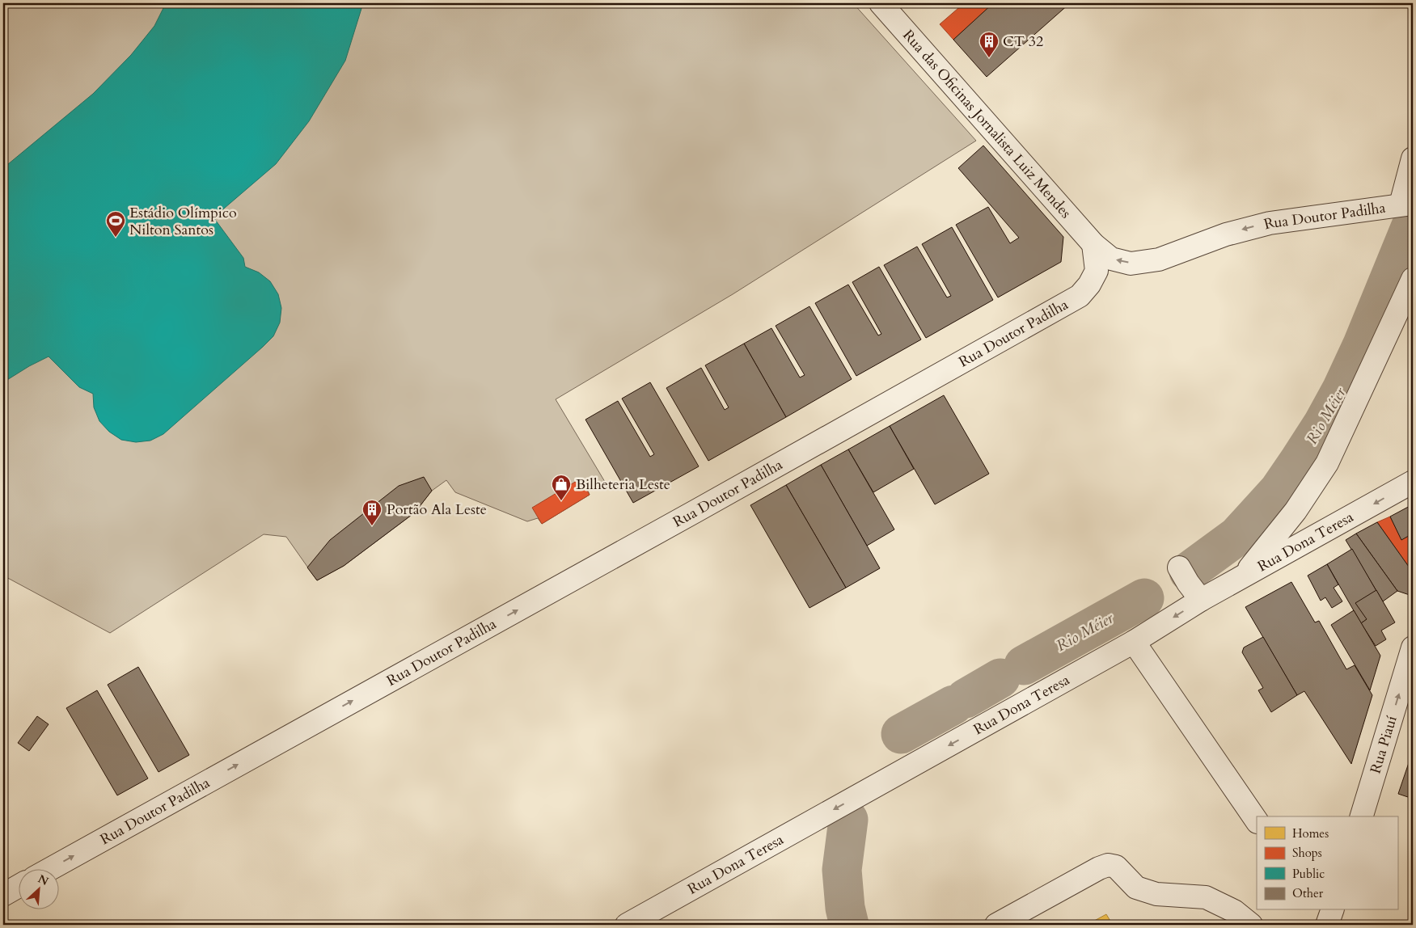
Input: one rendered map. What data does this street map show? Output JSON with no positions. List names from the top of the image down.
{
  "streets": {
    "street": [
      "Rua das Oficinas Jornalista Luiz Mendes",
      "Rua Doutor Padilha",
      "Rua Dona Teresa",
      "Rua Piauí"
    ]
  },
  "crossings": [
    ["Rua das Oficinas Jornalista Luiz Mendes", "Rua Doutor Padilha"]
  ],
  "one_way": ["Rua Dona Teresa", "Rua Piauí"],
  "water": ["Rio Méier"],
  "places": {
    "building": ["CT 32", "Portão Ala Leste"],
    "sports": ["Estádio Olímpico Nilton Santos"],
    "shop": ["Bilheteria Leste"]
  },
  "legend": [
    "Homes",
    "Shops",
    "Public",
    "Other"
  ],
  "north": "top right"
}
